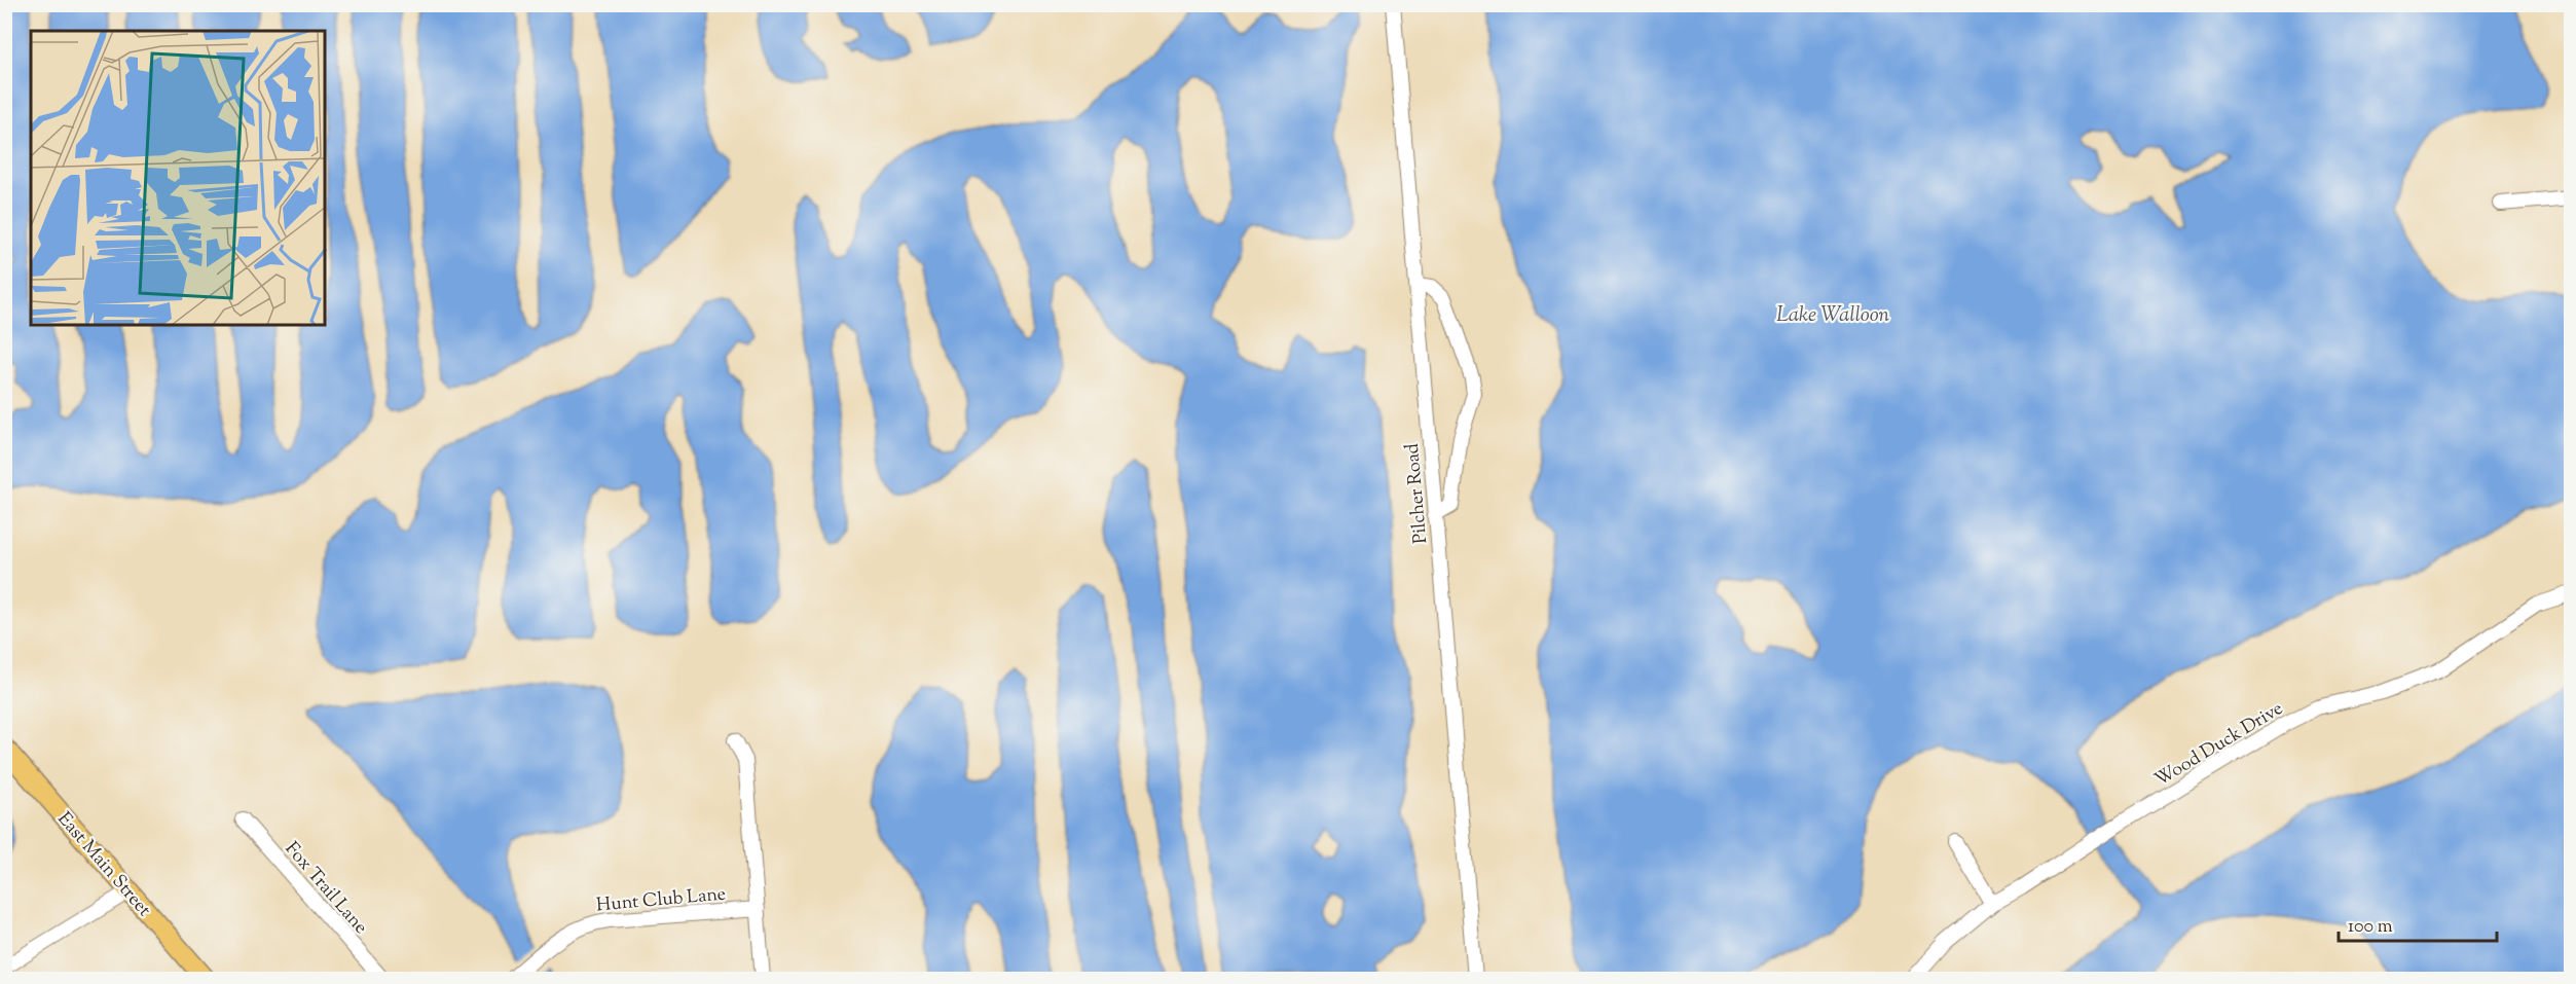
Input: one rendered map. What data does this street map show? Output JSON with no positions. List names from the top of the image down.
{
  "streets": {
    "main road": ["East Main Street"],
    "street": [
      "Pilcher Road",
      "Wood Duck Drive",
      "Fox Trail Lane",
      "Hunt Club Lane"
    ]
  },
  "water": ["Lake Walloon"],
  "scale_bar": "100 m"
}
